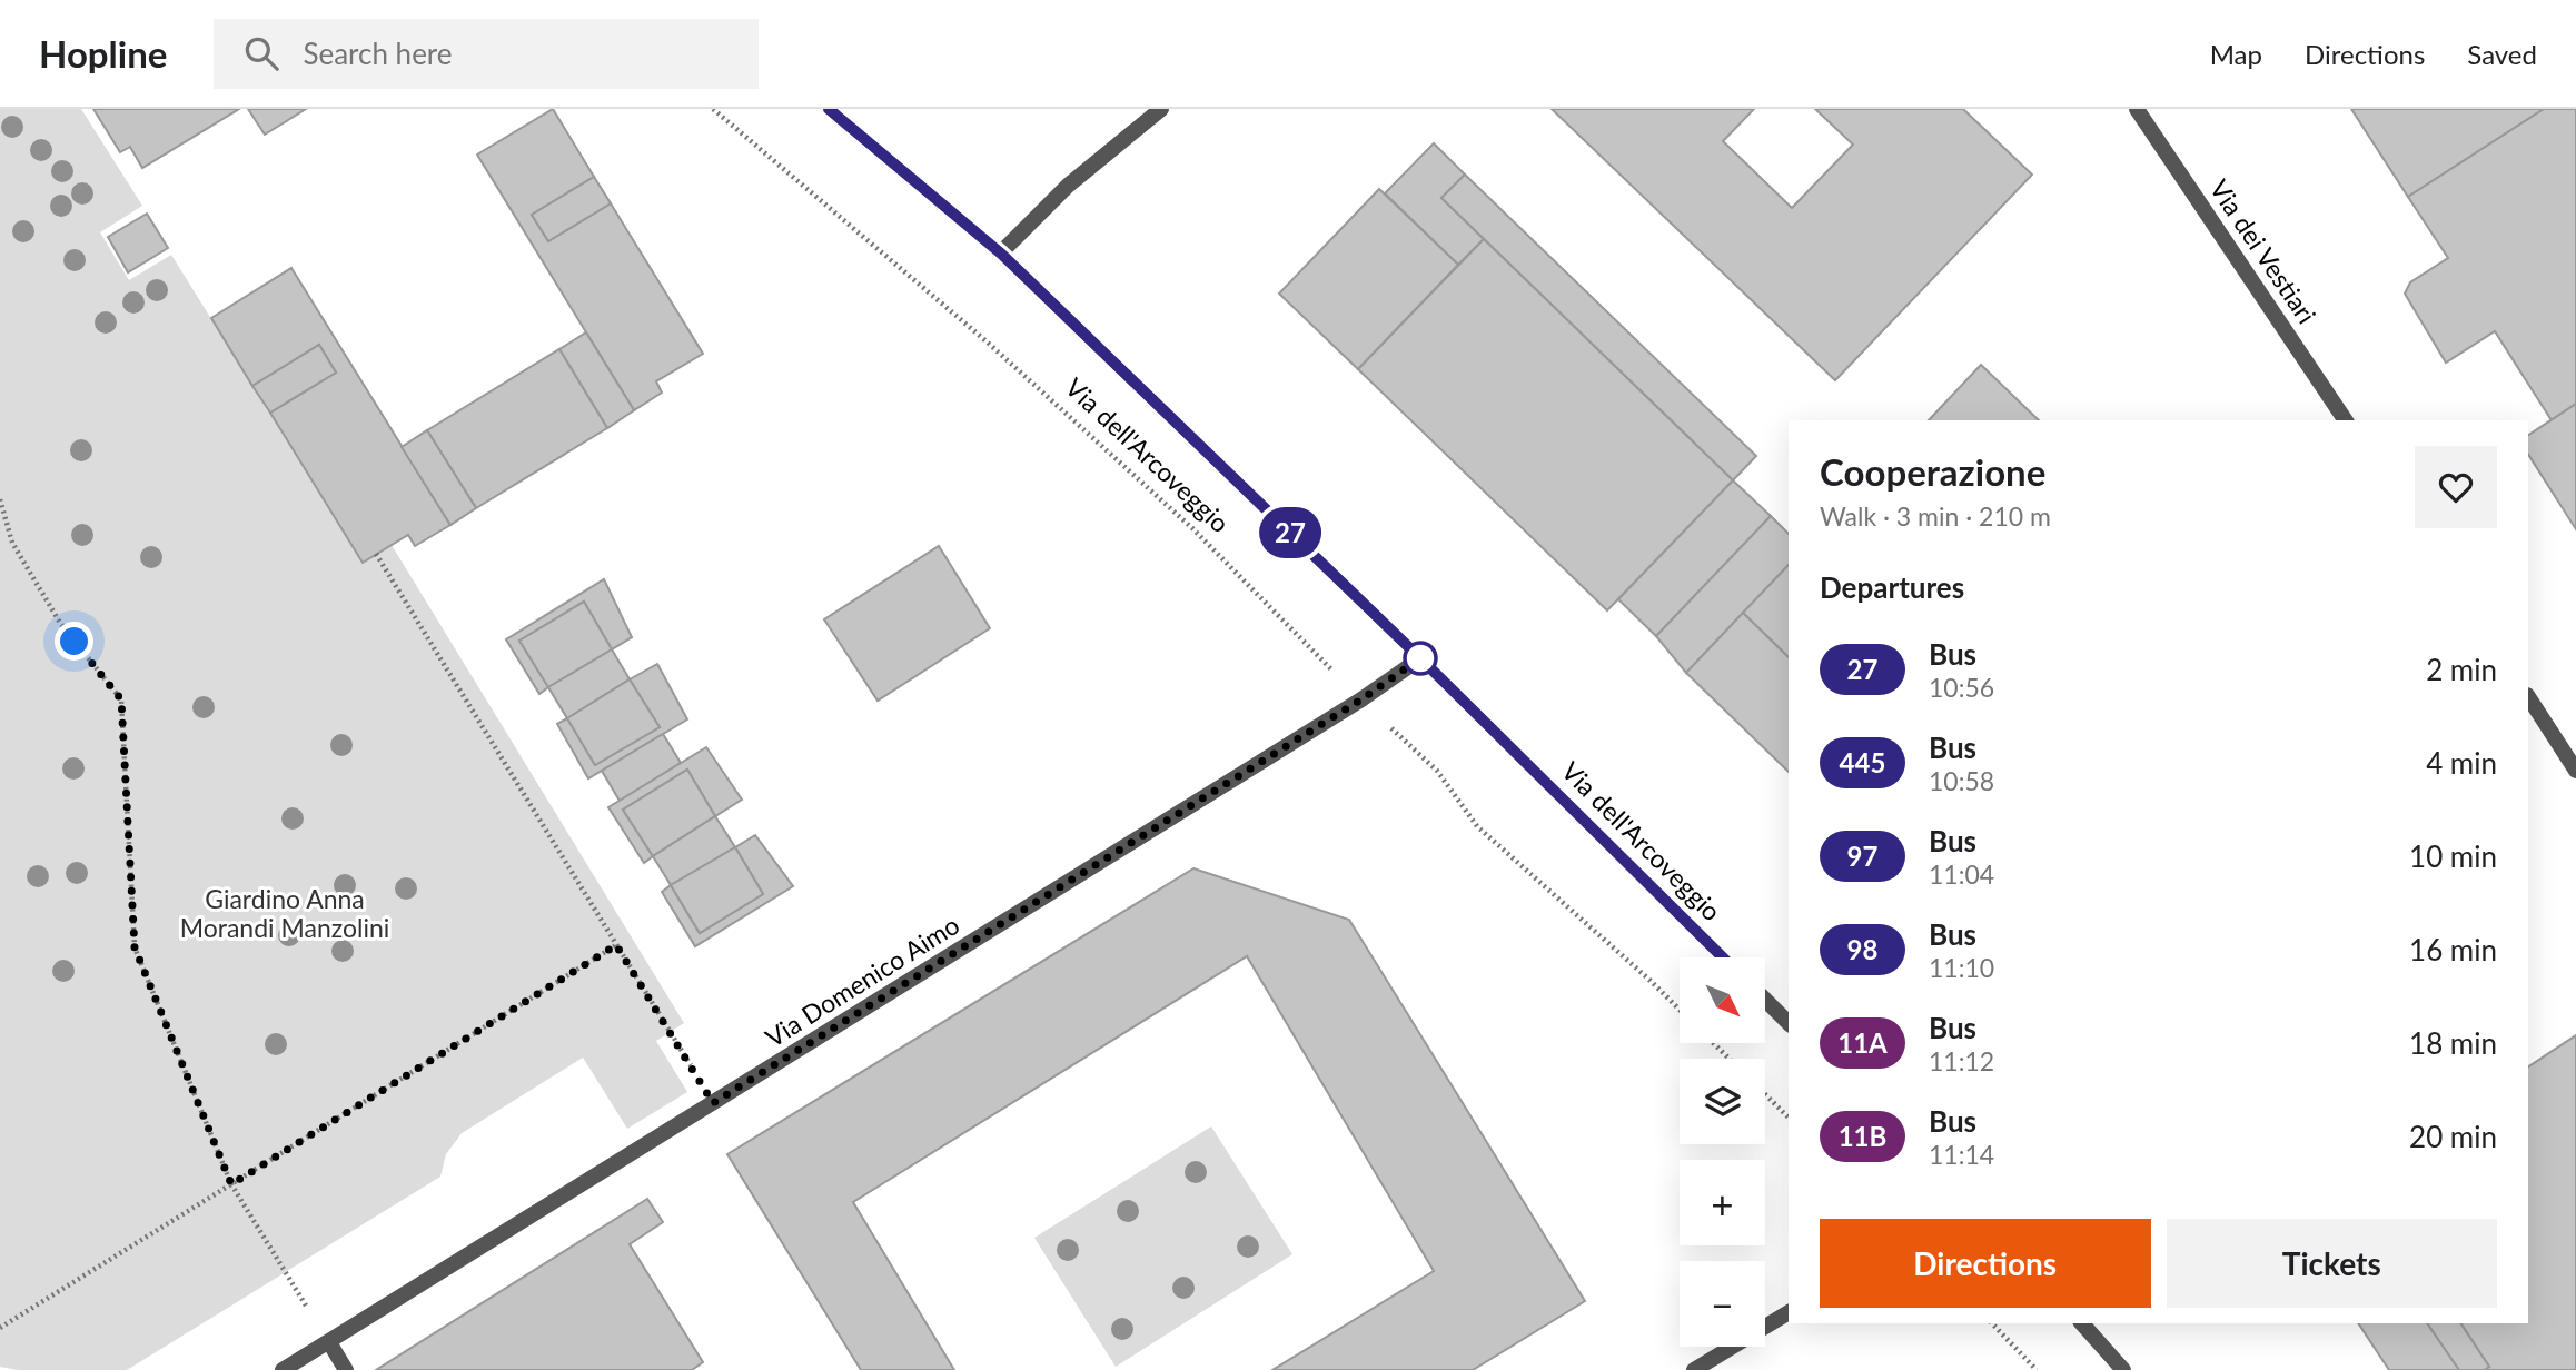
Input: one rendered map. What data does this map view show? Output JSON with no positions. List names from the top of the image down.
{
  "streets": {
    "street": ["Via dei Vestiari", "Via dell'Arcoveggio", "Via Domenico Aimo"]
  },
  "crossings": [
    ["Via dell'Arcoveggio", "Via Domenico Aimo"]
  ],
  "parks": ["Giardino Anna Morandi Manzolini"],
  "lines": ["bus line 27"],
  "north": "bottom right",
  "page": {
    "header": "Hopline",
    "search": "Search here",
    "nav": ["Map", "Directions", "Saved"],
    "on_map": "27",
    "heading": [
      ["Cooperazione", "Walk · 3 min · 210 m"],
      "Departures"
    ],
    "list": [
      {
        "mark": "27",
        "name": "Bus",
        "note": "10:56",
        "value": "2 min"
      },
      {
        "mark": "445",
        "name": "Bus",
        "note": "10:58",
        "value": "4 min"
      },
      {
        "mark": "97",
        "name": "Bus",
        "note": "11:04",
        "value": "10 min"
      },
      {
        "mark": "98",
        "name": "Bus",
        "note": "11:10",
        "value": "16 min"
      },
      {
        "mark": "11A",
        "name": "Bus",
        "note": "11:12",
        "value": "18 min"
      },
      {
        "mark": "11B",
        "name": "Bus",
        "note": "11:14",
        "value": "20 min"
      }
    ],
    "map_buttons": ["+", "−"],
    "buttons": ["Directions", "Tickets"]
  }
}
